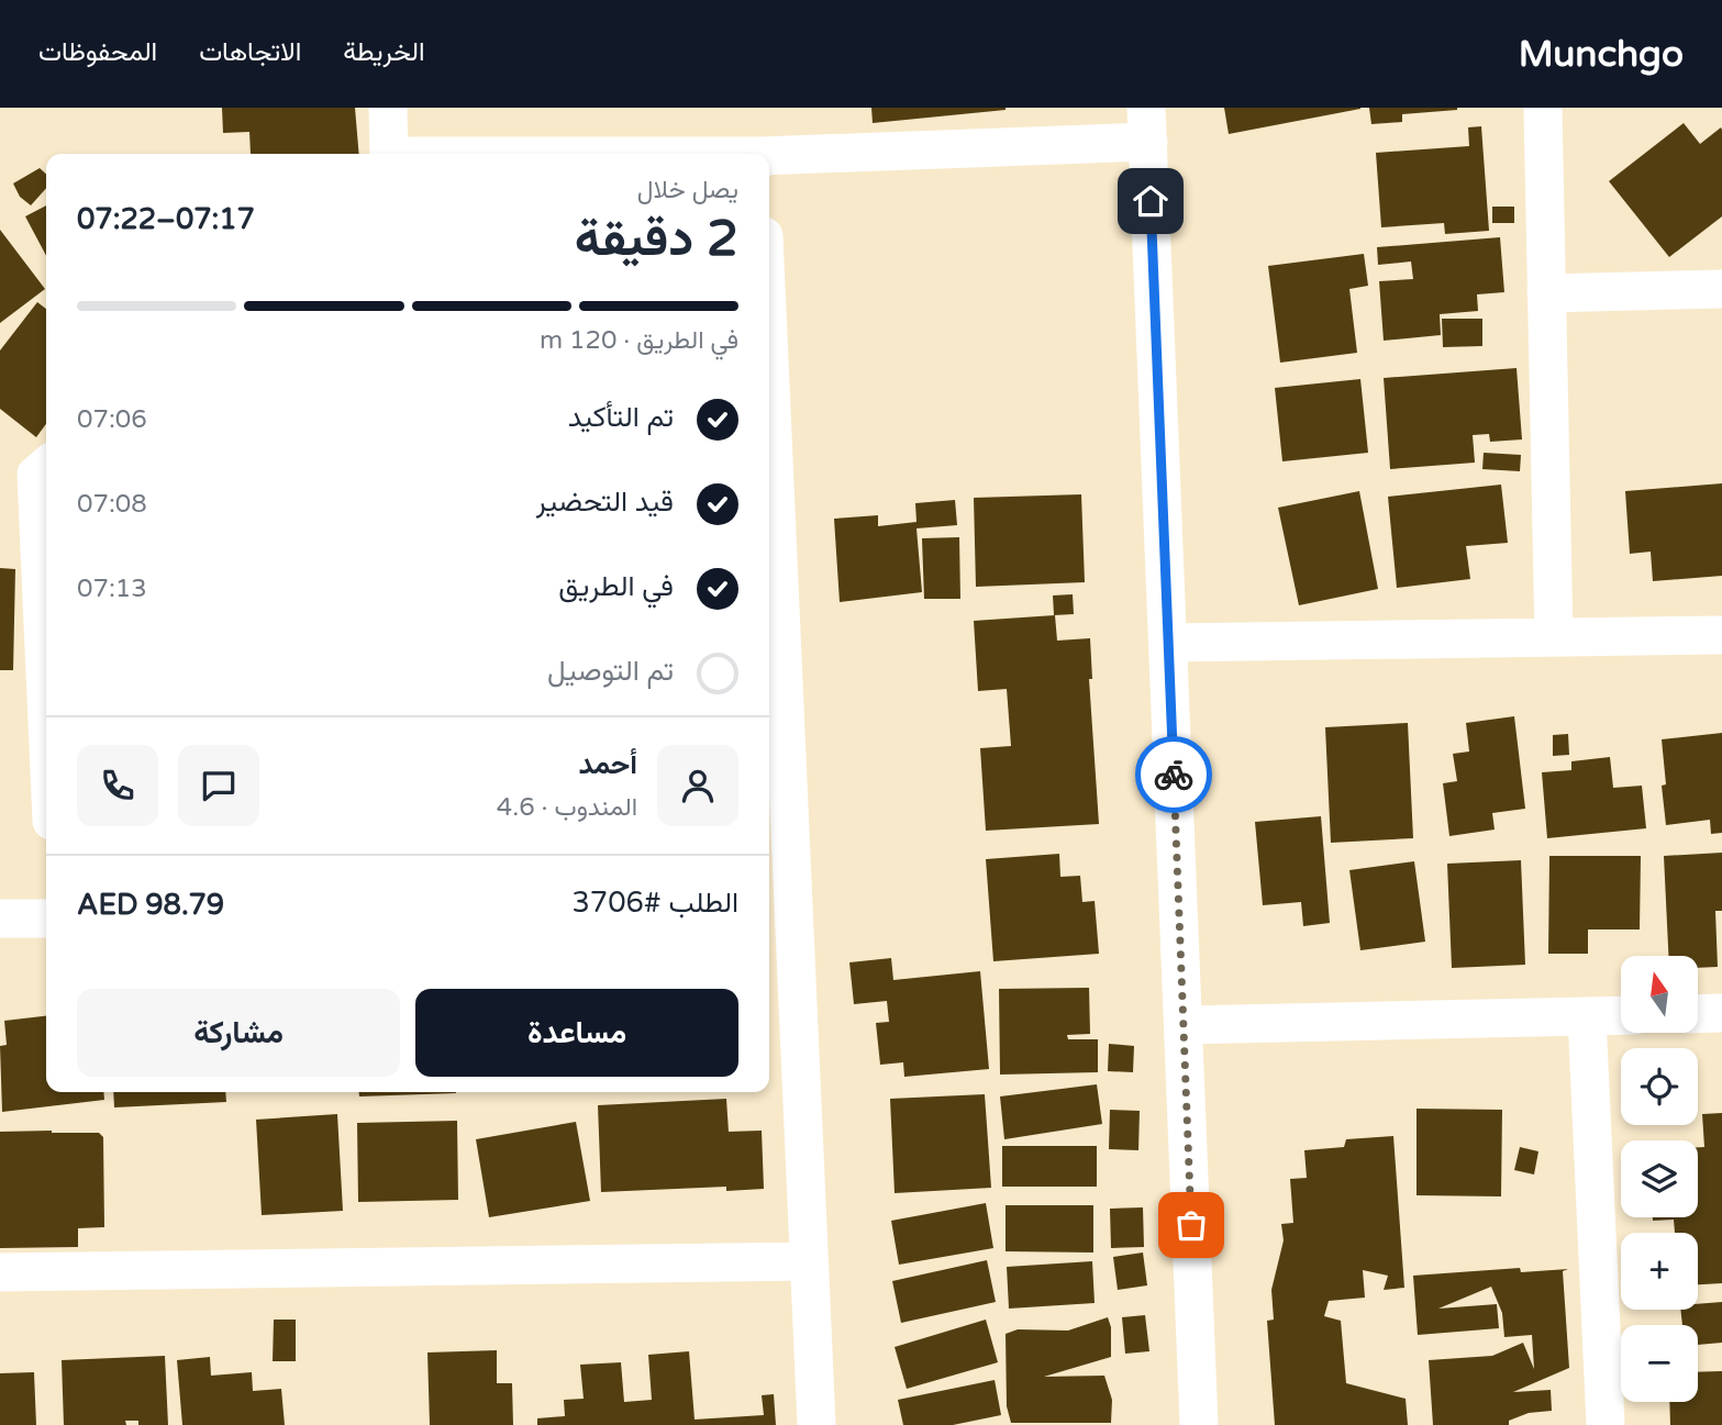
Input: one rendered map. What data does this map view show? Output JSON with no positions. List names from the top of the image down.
{
  "north": "top",
  "page": {
    "header": "Munchgo",
    "nav": ["الخريطة", "الاتجاهات", "المحفوظات"],
    "heading": ["2 دقيقة", "يصل خلال", "07:17–07:22"],
    "panel": [
      "أحمد",
      "المندوب · 4.6",
      "الطلب #3706",
      "AED 98.79"
    ],
    "bar": "في الطريق · 120 m",
    "list": [
      ["تم التأكيد", "07:06"],
      ["قيد التحضير", "07:08"],
      ["في الطريق", "07:13"],
      "تم التوصيل"
    ],
    "map_buttons": ["+", "−"],
    "buttons": ["مساعدة", "مشاركة"]
  }
}
